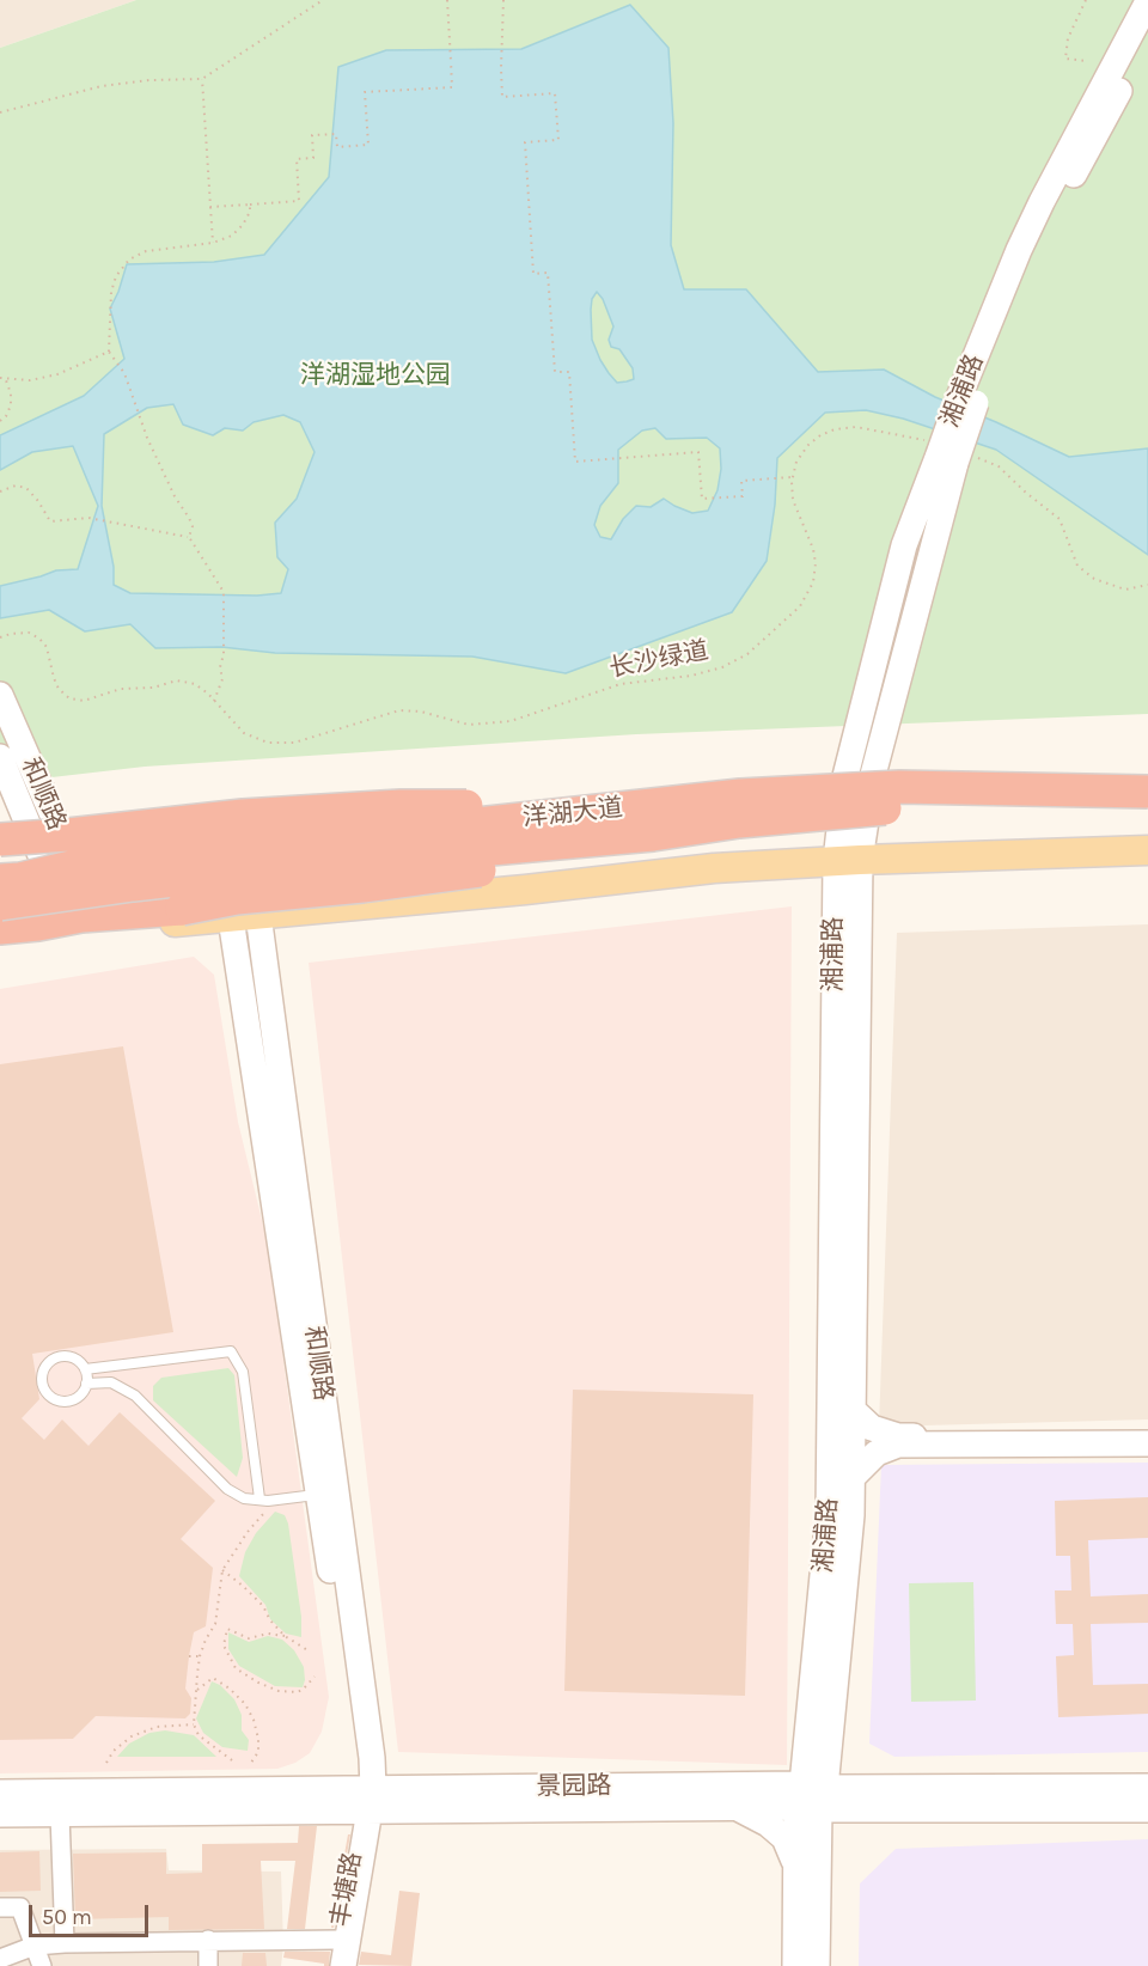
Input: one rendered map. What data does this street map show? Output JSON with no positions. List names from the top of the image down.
{
  "streets": {
    "highway": ["洋湖大道"],
    "main road": [
      "湘浦路",
      "和顺路",
      "景园路",
      "丰塘路"
    ],
    "path": ["长沙绿道"]
  },
  "crossings": [
    ["湘浦路", "景园路"],
    ["和顺路", "景园路"],
    ["和顺路", "丰塘路"],
    ["景园路", "丰塘路"]
  ],
  "parks": ["洋湖湿地公园"],
  "scale_bar": "50 m"
}
